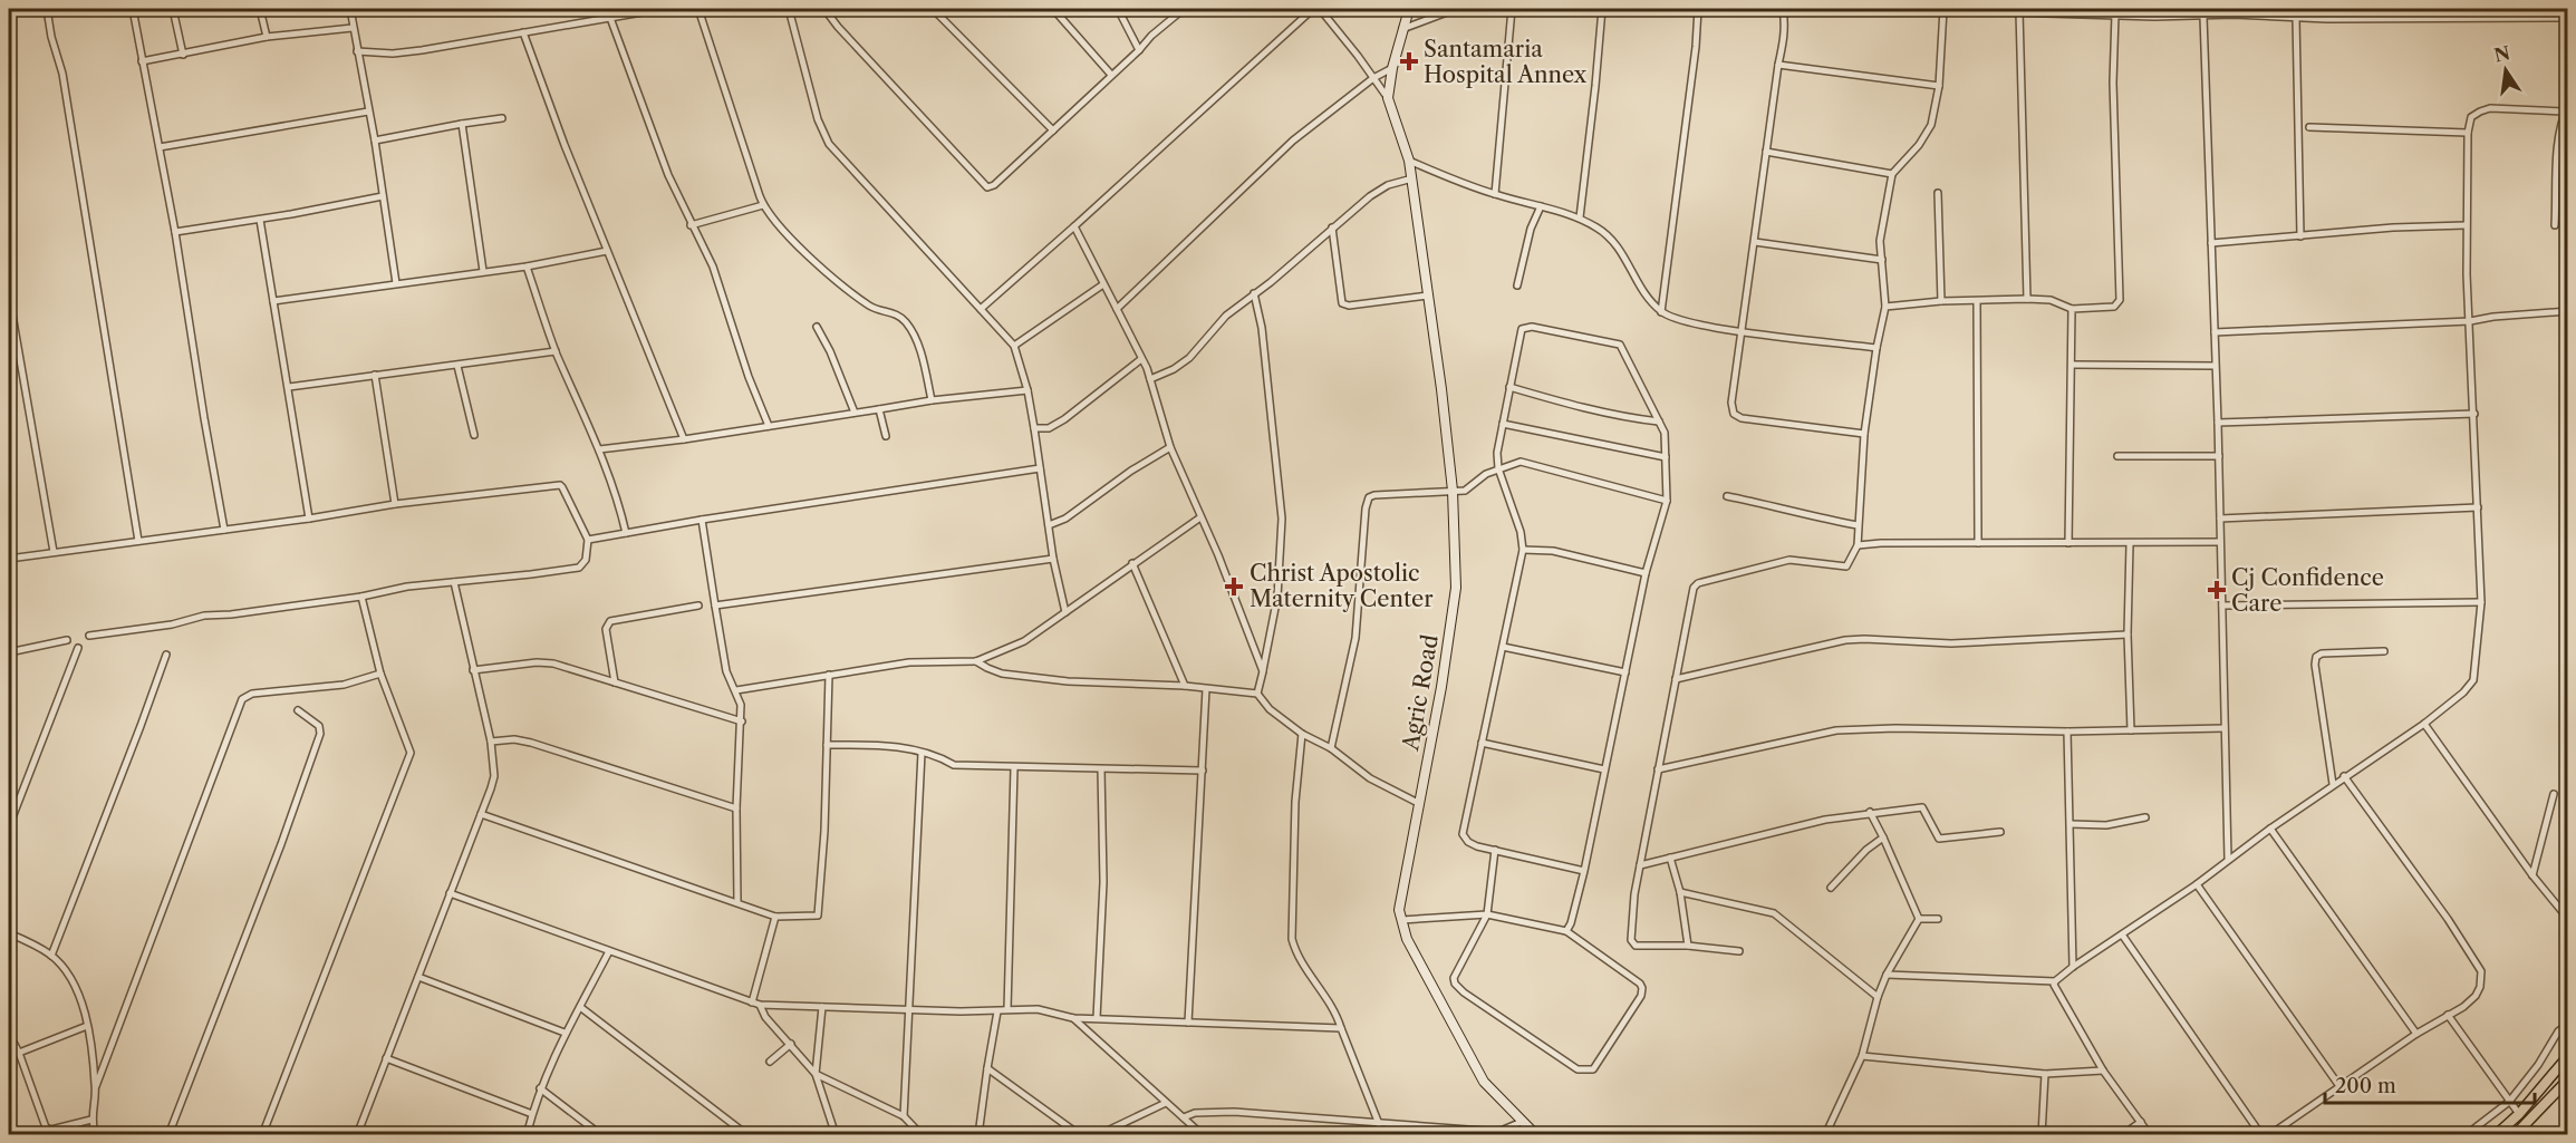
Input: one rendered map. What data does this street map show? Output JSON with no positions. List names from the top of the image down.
{
  "streets": {
    "street": ["Agric Road"]
  },
  "places": {
    "health": ["Santamaria Hospital Annex", "Christ Apostolic Maternity Center", "Cj Confidence Care"]
  },
  "scale_bar": "200 m",
  "north": "top"
}
